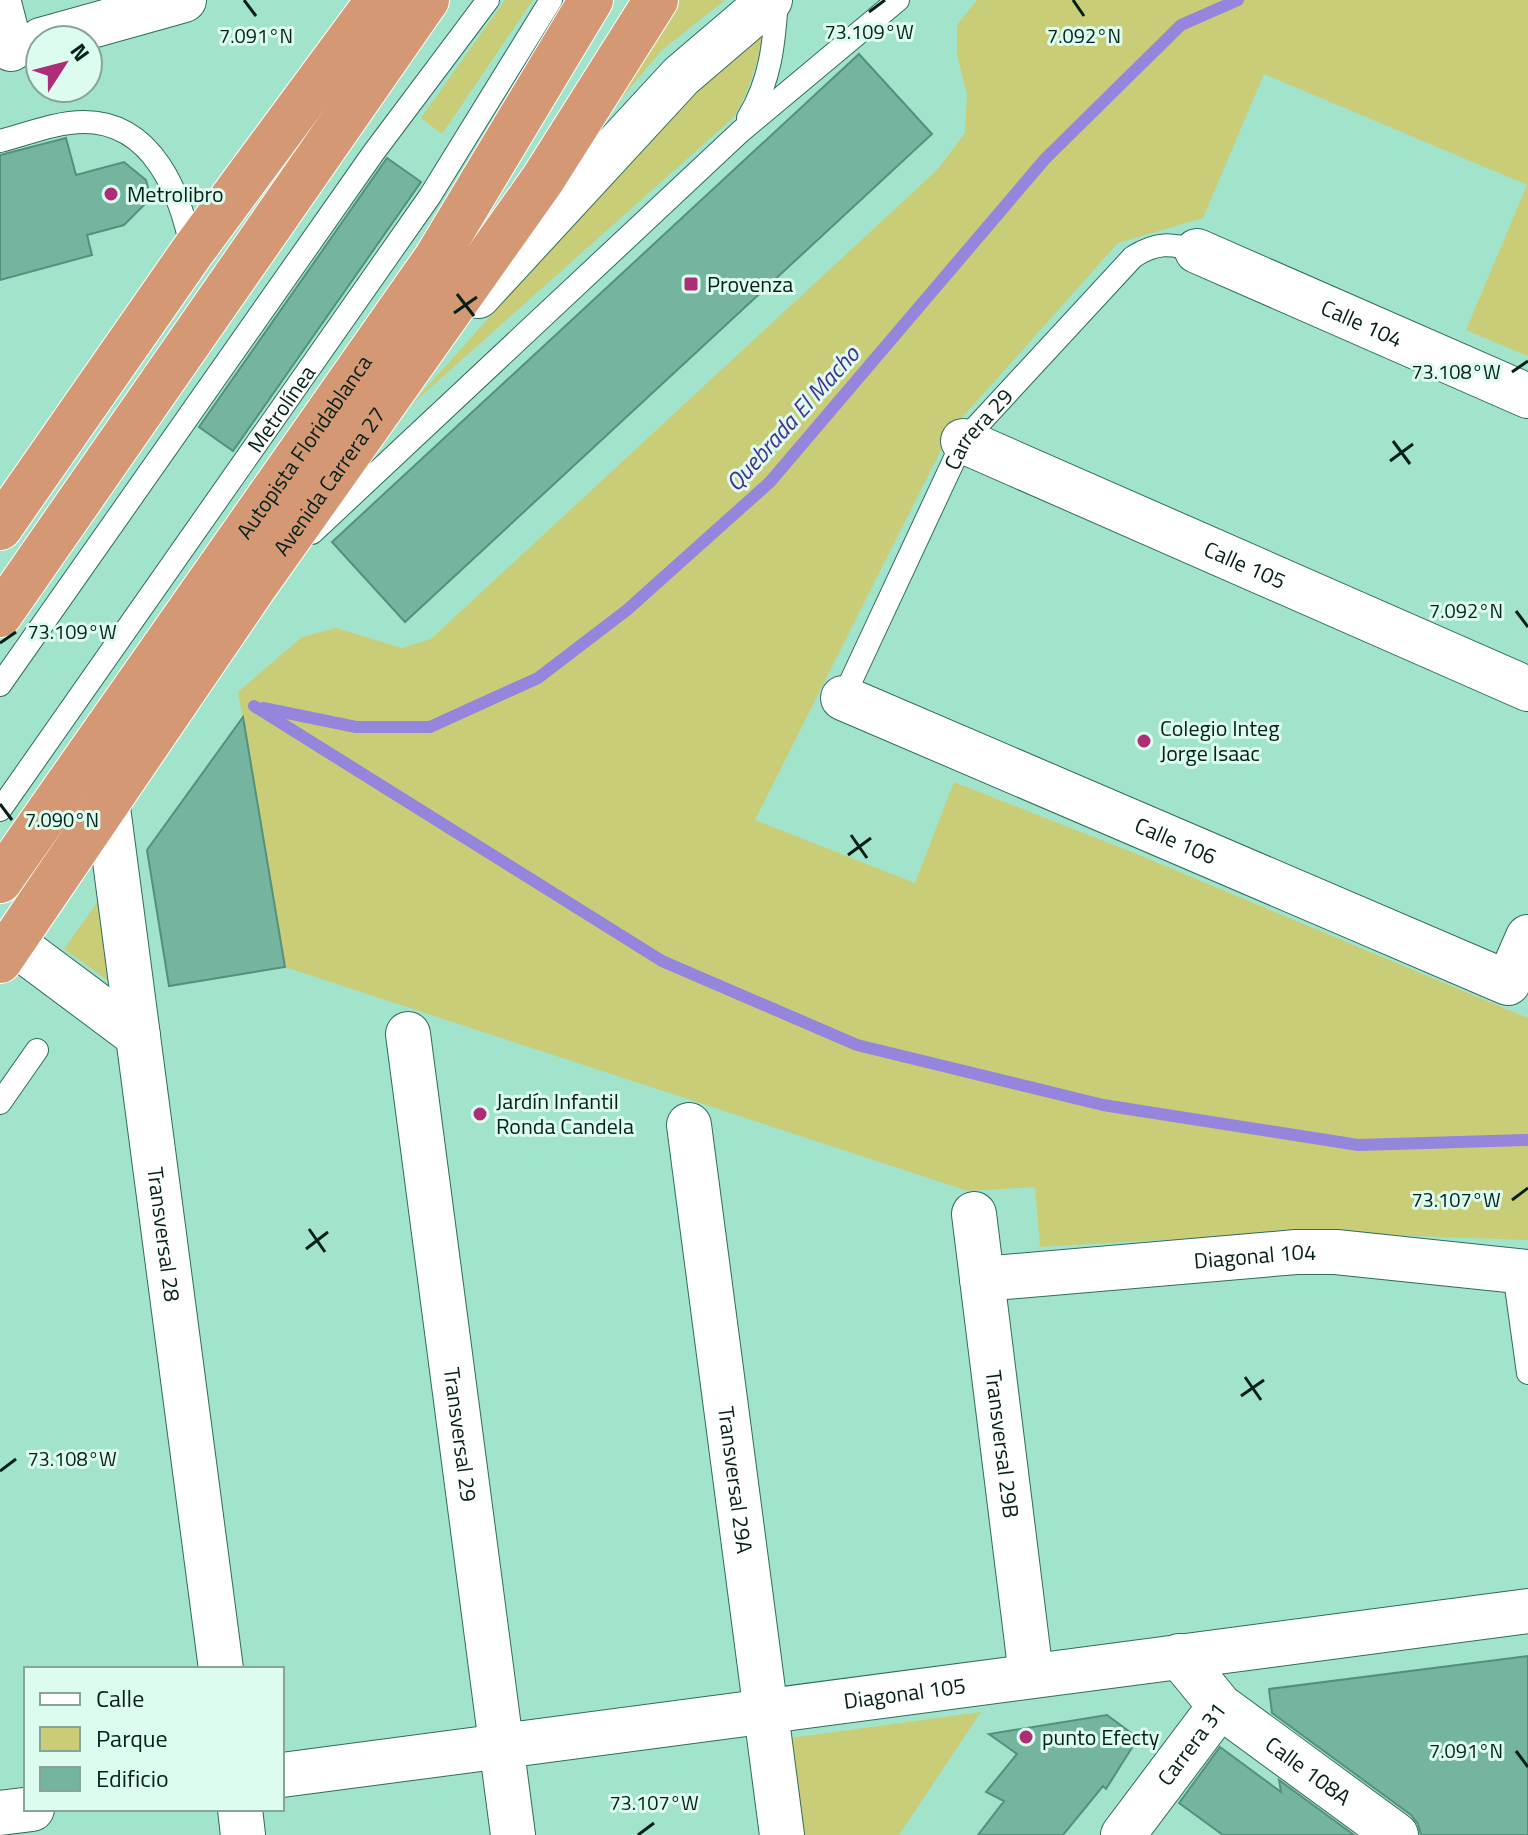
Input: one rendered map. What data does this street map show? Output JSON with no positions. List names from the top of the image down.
{
  "streets": {
    "highway": ["Autopista Floridablanca", "Avenida Carrera 27"],
    "street": [
      "Calle 104",
      "Calle 105",
      "Calle 106",
      "Transversal 28",
      "Diagonal 104",
      "Transversal 29",
      "Transversal 29B",
      "Transversal 29A",
      "Diagonal 105",
      "Carrera 31",
      "Calle 108A"
    ],
    "lane": ["Metrolínea", "Carrera 29"]
  },
  "crossings": [
    ["Calle 104", "Carrera 29"],
    ["Carrera 29", "Calle 105"],
    ["Carrera 29", "Calle 106"],
    ["Avenida Carrera 27", "Transversal 28"],
    ["Diagonal 104", "Transversal 29B"],
    ["Transversal 29", "Diagonal 105"],
    ["Transversal 29B", "Diagonal 105"],
    ["Transversal 29A", "Diagonal 105"],
    ["Diagonal 105", "Carrera 31"],
    ["Carrera 31", "Calle 108A"]
  ],
  "water": ["Quebrada El Macho"],
  "places": {
    "other": [
      "Metrolibro",
      "Colegio Integ Jorge Isaac",
      "Jardín Infantil Ronda Candela",
      "punto Efecty"
    ],
    "transit": ["Provenza"]
  },
  "legend": ["Calle", "Parque", "Edificio"],
  "north": "top right",
  "coordinates": [
    "73.109°W",
    "7.091°N",
    "7.092°N",
    "73.108°W",
    "7.090°N",
    "73.107°W"
  ]
}
